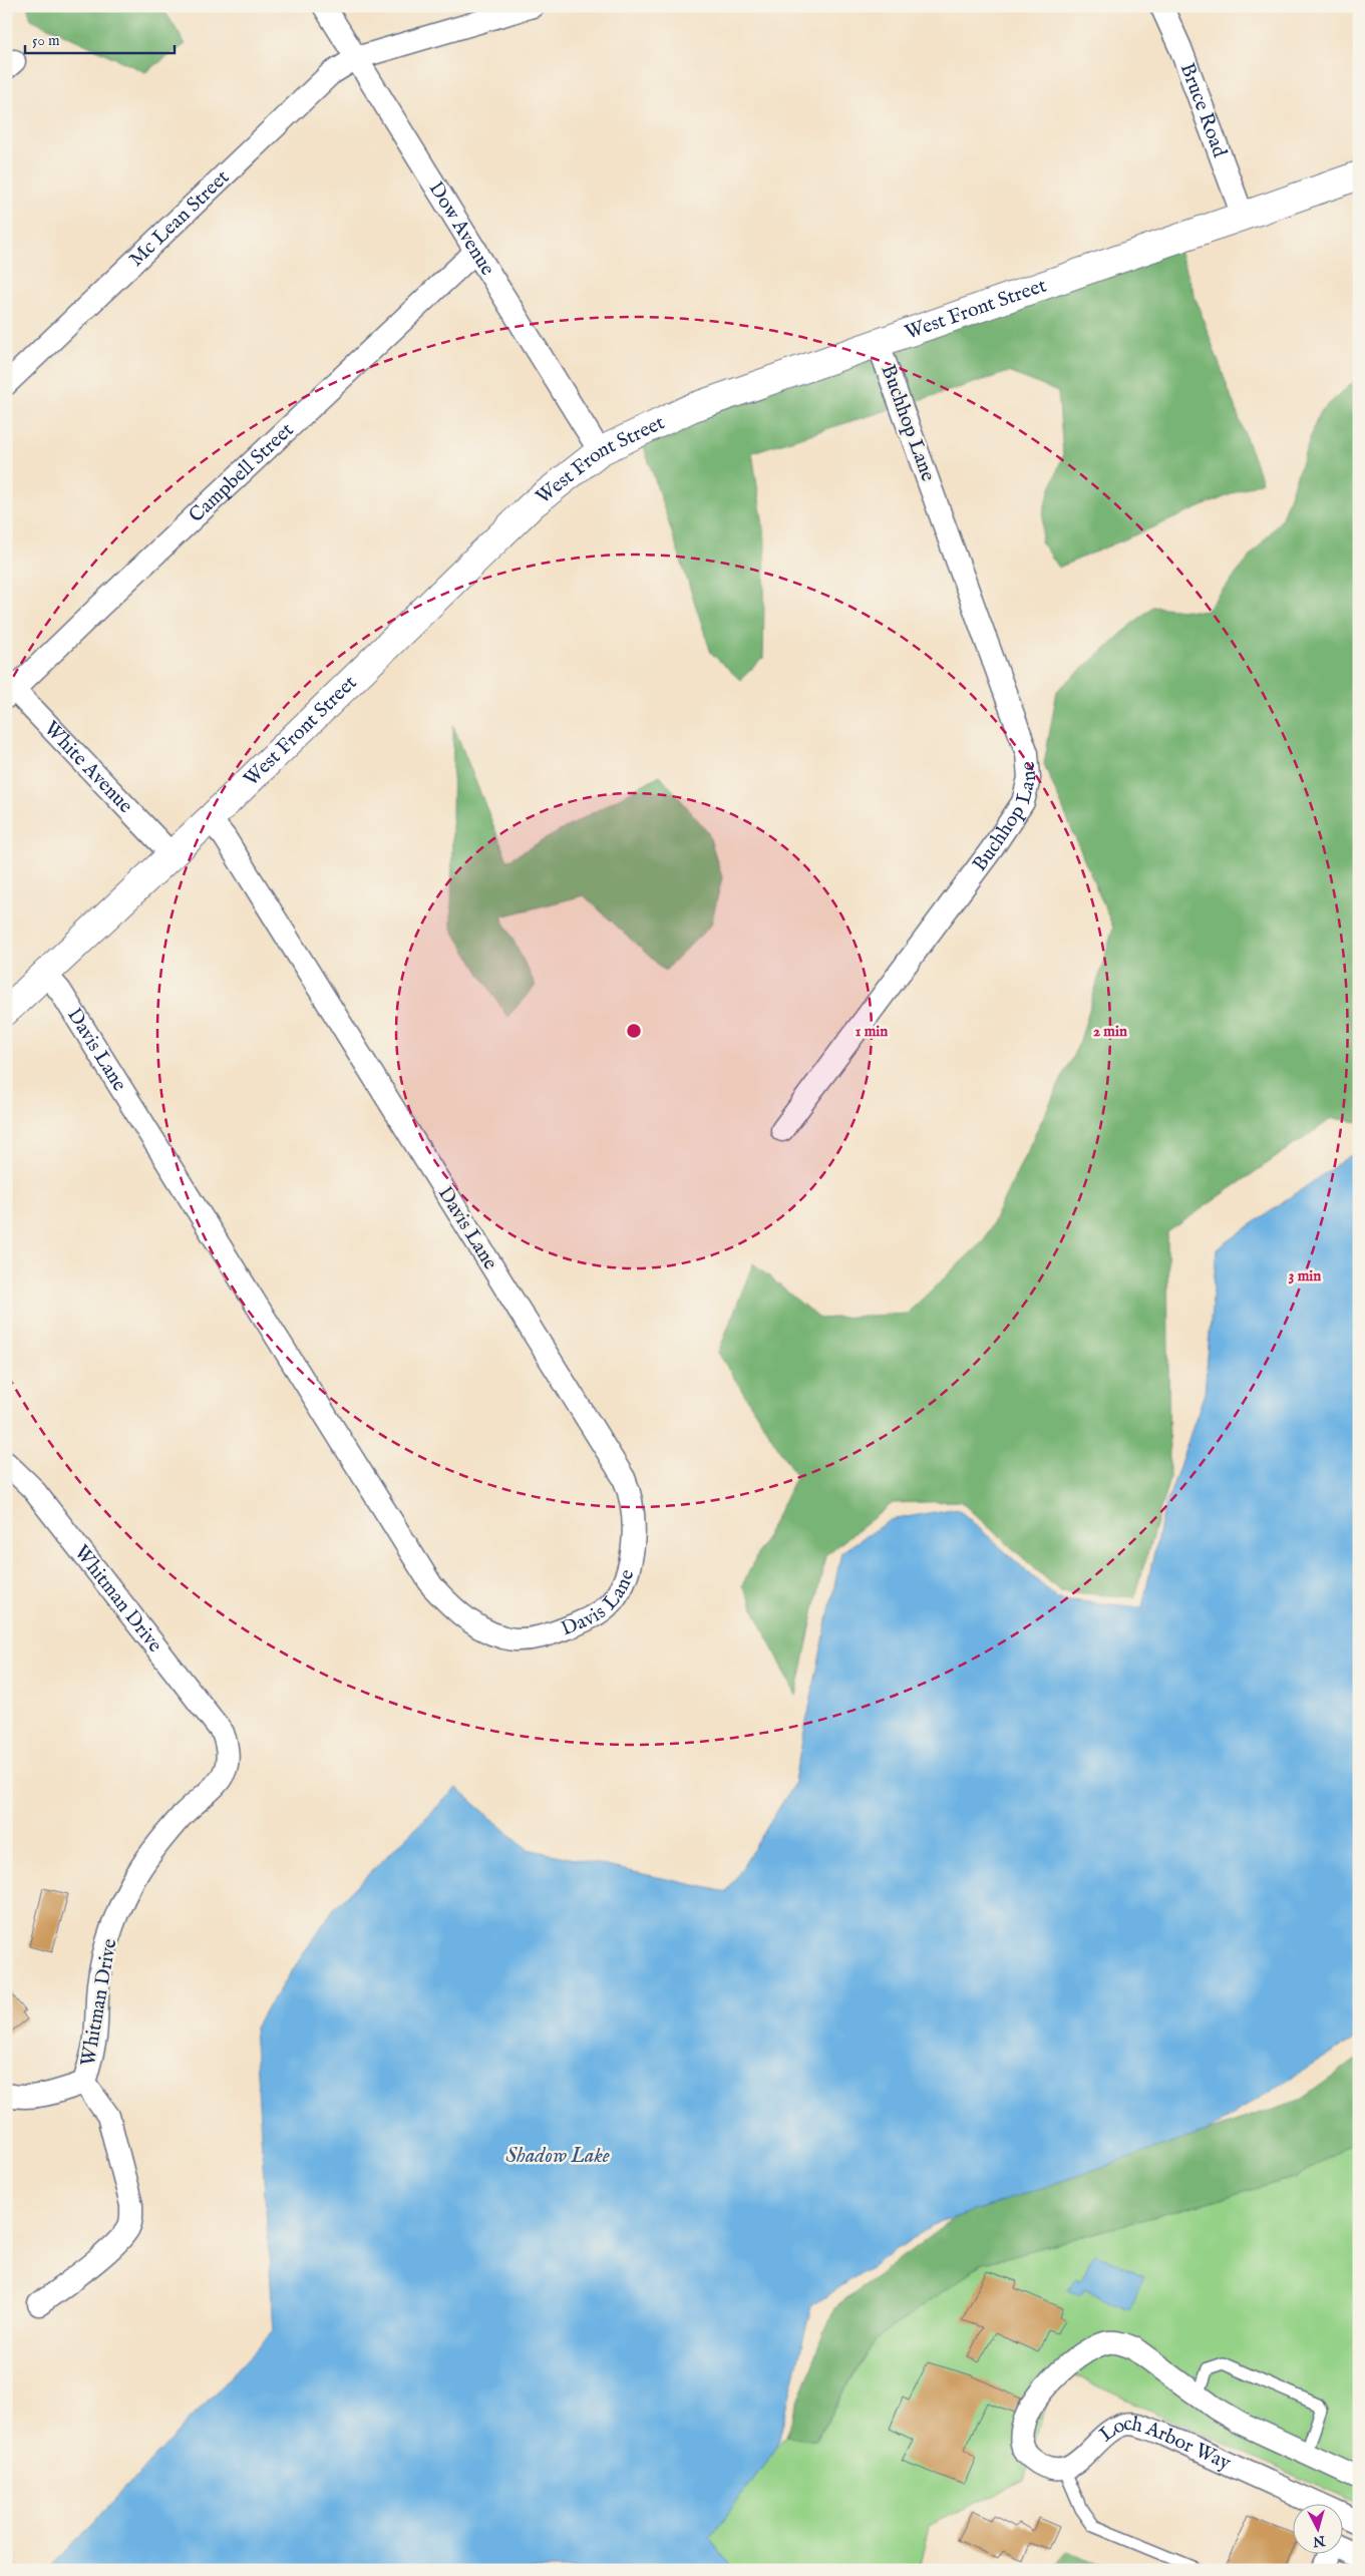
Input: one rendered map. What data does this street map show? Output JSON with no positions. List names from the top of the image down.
{
  "streets": {
    "street": [
      "Bruce Road",
      "Mc Lean Street",
      "Dow Avenue",
      "West Front Street",
      "Buchhop Lane",
      "Campbell Street",
      "White Avenue",
      "Davis Lane",
      "Whitman Drive",
      "Loch Arbor Way"
    ]
  },
  "crossings": [
    ["Bruce Road", "West Front Street"],
    ["Mc Lean Street", "Dow Avenue"],
    ["Dow Avenue", "West Front Street"],
    ["Dow Avenue", "Campbell Street"],
    ["West Front Street", "Buchhop Lane"],
    ["West Front Street", "White Avenue"],
    ["West Front Street", "Davis Lane"],
    ["Campbell Street", "White Avenue"]
  ],
  "water": ["Shadow Lake"],
  "scale_bar": "50 m",
  "north": "bottom",
  "rings": ["1 min", "2 min", "3 min"]
}
